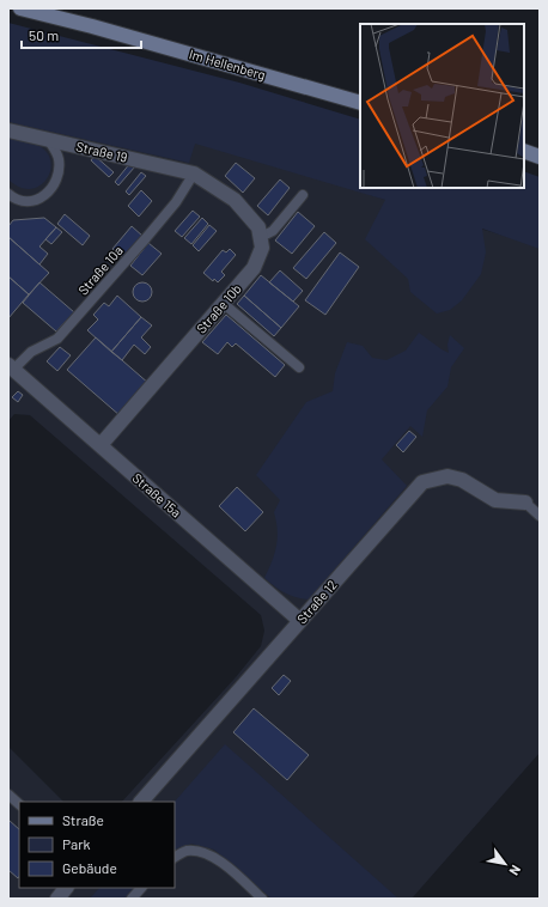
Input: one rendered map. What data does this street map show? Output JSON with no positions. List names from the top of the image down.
{
  "streets": {
    "main road": ["Im Hellenberg"],
    "street": [
      "Straße 19",
      "Straße 10b",
      "Straße 15a",
      "Straße 12"
    ],
    "lane": ["Straße 10a"]
  },
  "crossings": [
    ["Straße 19", "Straße 10a"],
    ["Straße 10a", "Straße 15a"],
    ["Straße 10b", "Straße 15a"],
    ["Straße 15a", "Straße 12"]
  ],
  "legend": ["Straße", "Park", "Gebäude"],
  "scale_bar": "50 m",
  "north": "bottom right"
}
